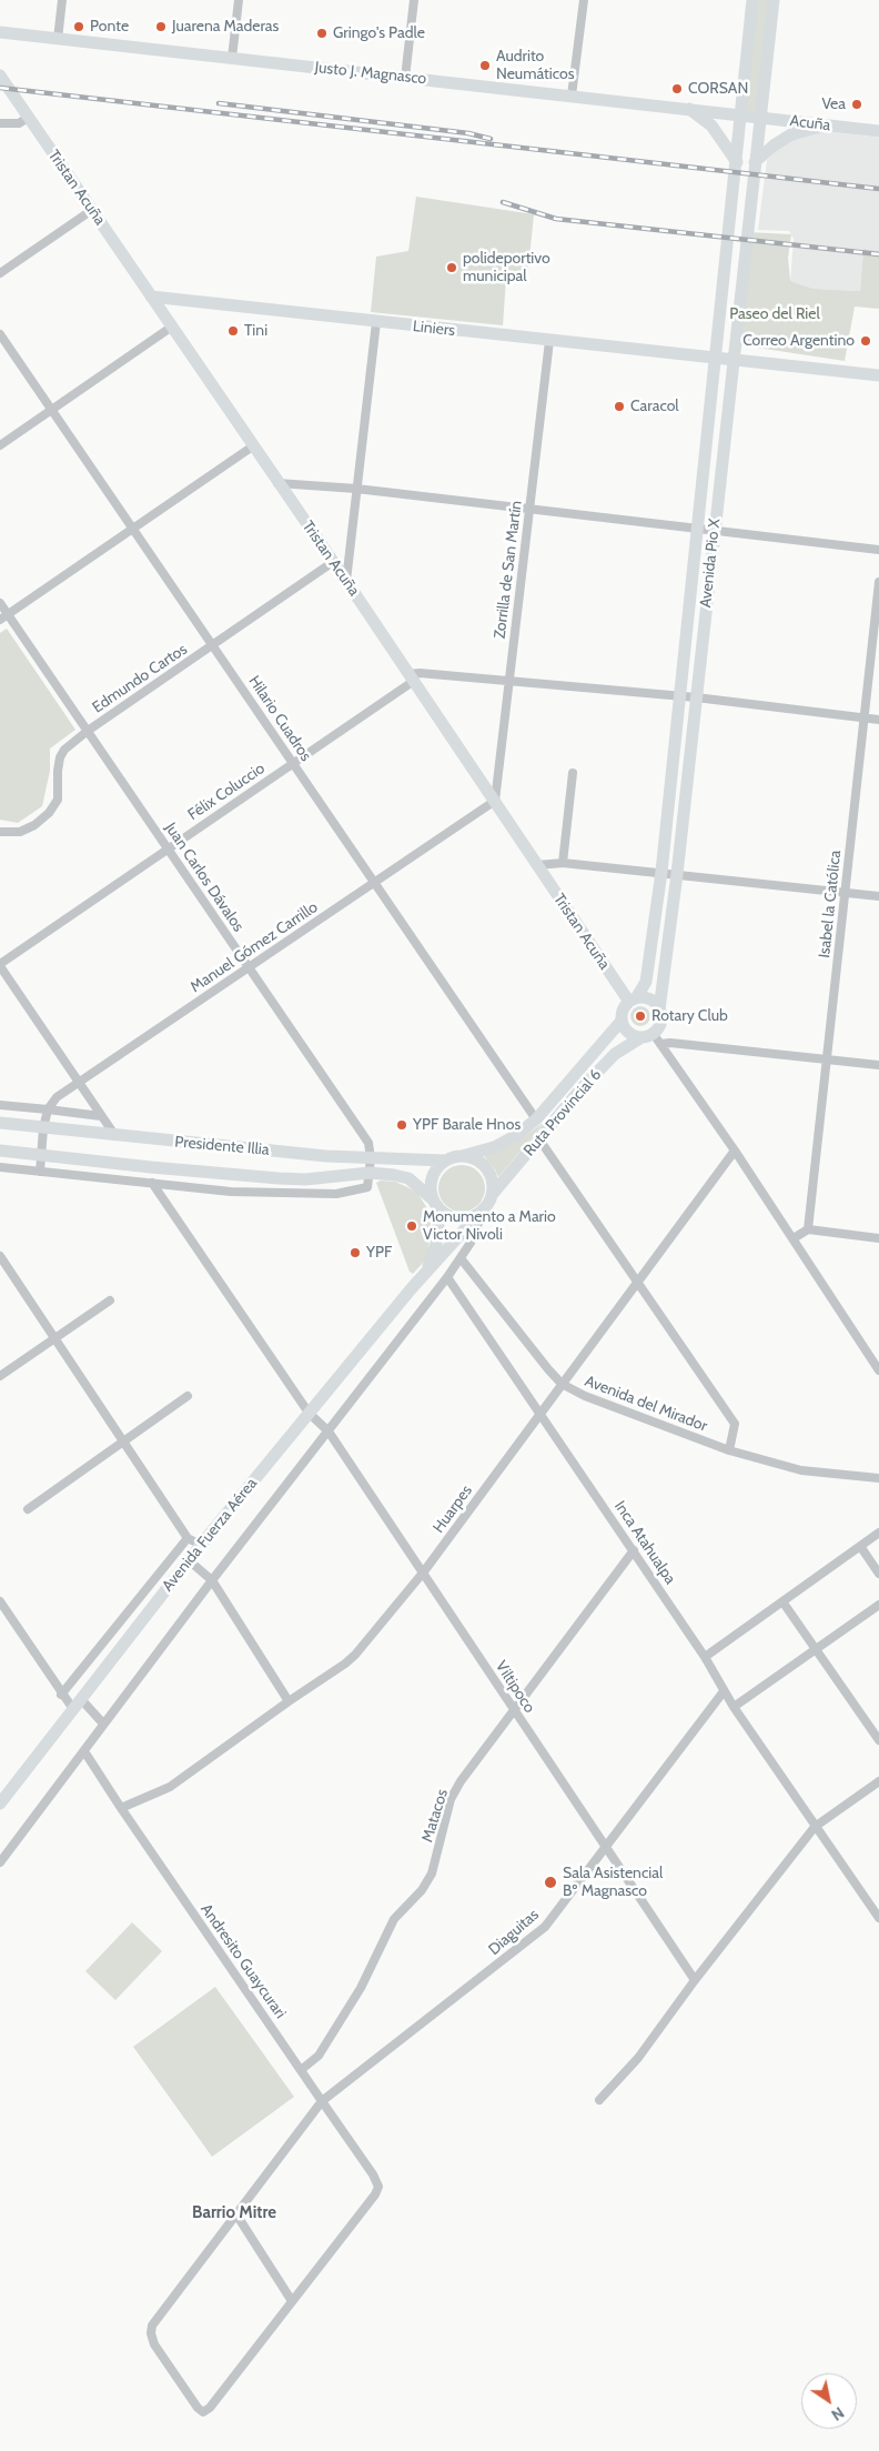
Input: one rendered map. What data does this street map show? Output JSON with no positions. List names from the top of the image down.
{
  "streets": {
    "main road": [
      "Justo J. Magnasco",
      "Acuña",
      "Tristan Acuña",
      "Liniers",
      "Avenida Pio X",
      "Ruta Provincial 6",
      "Presidente Illia",
      "Avenida Fuerza Aérea"
    ],
    "street": [
      "Zorrilla de San Martín",
      "Edmundo Cartos",
      "Hilario Cuadros",
      "Félix Coluccio",
      "Juan Carlos Dávalos",
      "Isabel la Católica",
      "Manuel Gómez Carrillo",
      "Avenida del Mirador",
      "Huarpes",
      "Inca Atahualpa",
      "Viltipoco",
      "Matacos",
      "Diaguitas",
      "Andresito Guaycurari"
    ]
  },
  "crossings": [
    ["Justo J. Magnasco", "Acuña"],
    ["Justo J. Magnasco", "Avenida Pio X"],
    ["Acuña", "Avenida Pio X"],
    ["Tristan Acuña", "Liniers"],
    ["Tristan Acuña", "Avenida Pio X"],
    ["Tristan Acuña", "Zorrilla de San Martín"],
    ["Tristan Acuña", "Edmundo Cartos"],
    ["Tristan Acuña", "Félix Coluccio"],
    ["Tristan Acuña", "Manuel Gómez Carrillo"],
    ["Tristan Acuña", "Ruta Provincial 6"],
    ["Liniers", "Avenida Pio X"],
    ["Liniers", "Zorrilla de San Martín"],
    ["Avenida Pio X", "Ruta Provincial 6"],
    ["Zorrilla de San Martín", "Manuel Gómez Carrillo"],
    ["Edmundo Cartos", "Hilario Cuadros"],
    ["Edmundo Cartos", "Juan Carlos Dávalos"],
    ["Hilario Cuadros", "Félix Coluccio"],
    ["Hilario Cuadros", "Manuel Gómez Carrillo"],
    ["Hilario Cuadros", "Ruta Provincial 6"],
    ["Félix Coluccio", "Juan Carlos Dávalos"],
    ["Juan Carlos Dávalos", "Manuel Gómez Carrillo"],
    ["Juan Carlos Dávalos", "Presidente Illia"],
    ["Ruta Provincial 6", "Presidente Illia"],
    ["Ruta Provincial 6", "Avenida Fuerza Aérea"],
    ["Avenida del Mirador", "Huarpes"],
    ["Huarpes", "Inca Atahualpa"],
    ["Huarpes", "Viltipoco"],
    ["Huarpes", "Andresito Guaycurari"],
    ["Avenida Fuerza Aérea", "Viltipoco"],
    ["Inca Atahualpa", "Matacos"],
    ["Inca Atahualpa", "Diaguitas"],
    ["Viltipoco", "Matacos"],
    ["Viltipoco", "Diaguitas"],
    ["Matacos", "Andresito Guaycurari"],
    ["Diaguitas", "Andresito Guaycurari"]
  ],
  "districts": ["Barrio Mitre"],
  "parks": ["Paseo del Riel"],
  "places": [
    "Ponte",
    "Juarena Maderas",
    "Gringo's Padle",
    "Audrito Neumáticos",
    "CORSAN",
    "Vea",
    "polideportivo municipal",
    "Tini",
    "Correo Argentino",
    "Caracol",
    "Rotary Club",
    "YPF Barale Hnos",
    "Monumento a Mario Victor Nivoli",
    "YPF",
    "Sala Asistencial Bº Magnasco"
  ],
  "north": "bottom right"
}
